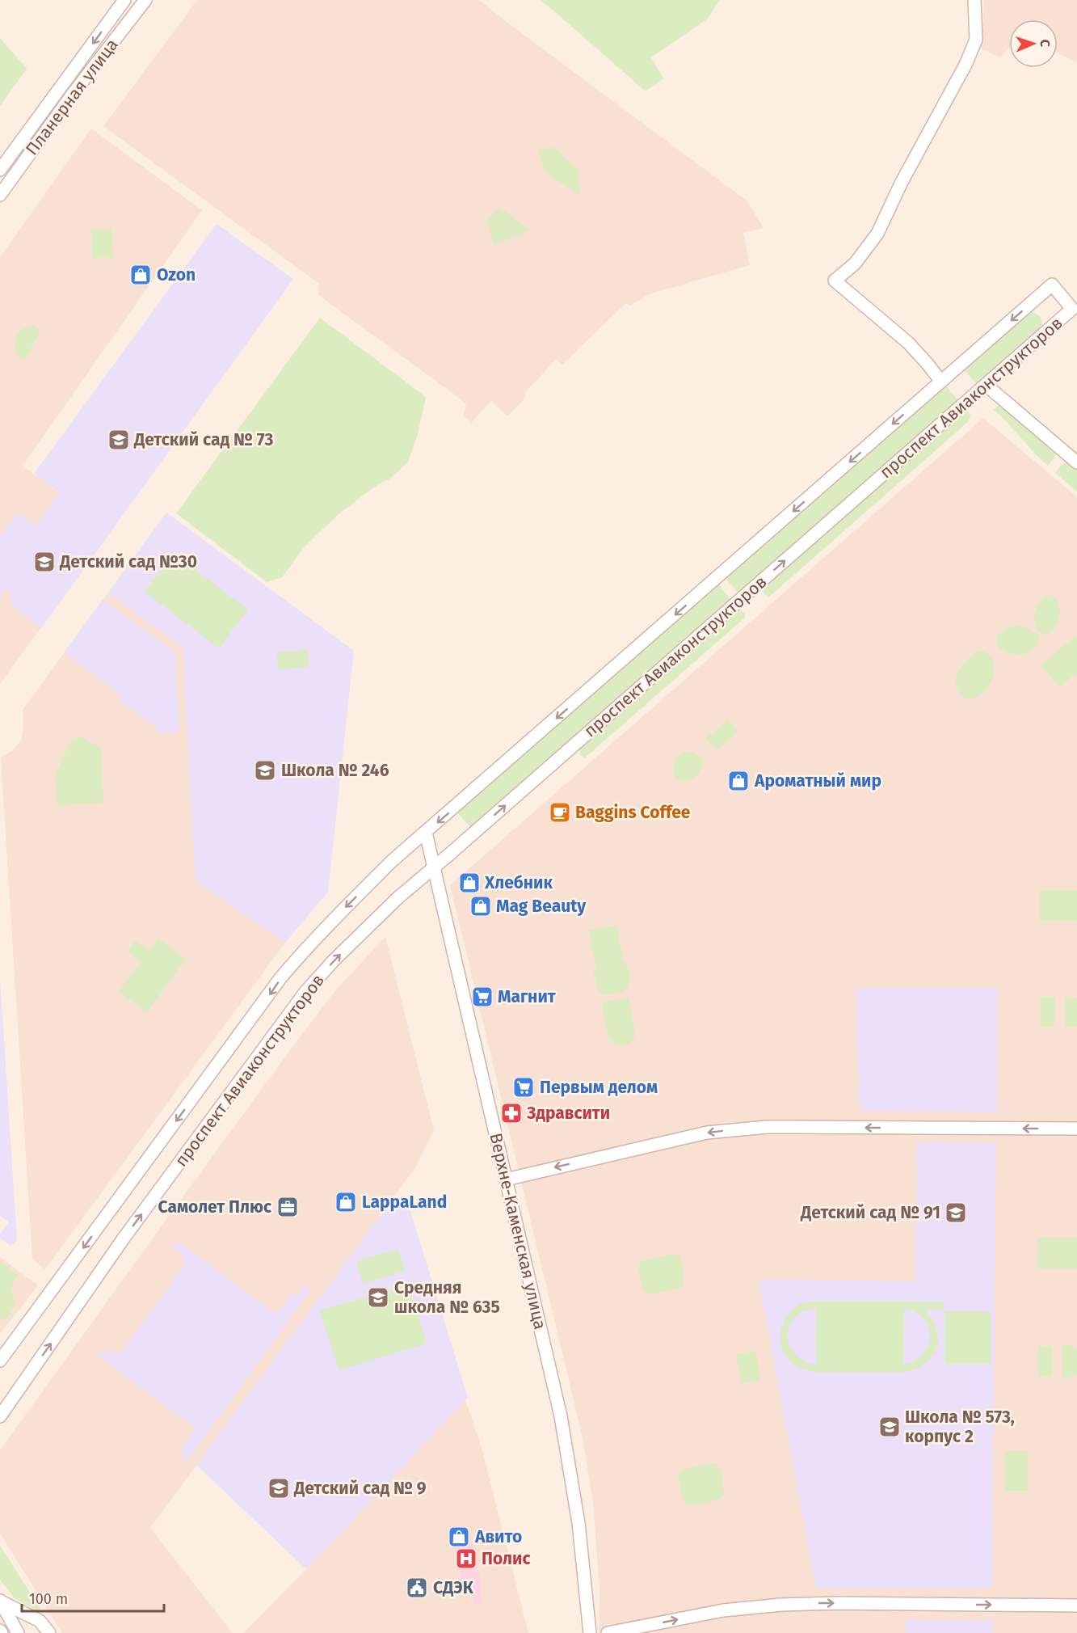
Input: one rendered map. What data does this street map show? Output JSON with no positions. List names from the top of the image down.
{
  "streets": {
    "street": ["Планерная улица", "проспект Авиаконструкторов", "Верхне-Каменская улица"]
  },
  "crossings": [
    ["проспект Авиаконструкторов", "Верхне-Каменская улица"]
  ],
  "places": {
    "shop": [
      "Ozon",
      "Ароматный мир",
      "Хлебник",
      "Mag Beauty",
      "LappaLand",
      "Авито"
    ],
    "school or university": [
      "Детский сад № 73",
      "Детский сад №30",
      "Школа № 246",
      "Детский сад № 91",
      "Средняя школа № 635",
      "Школа № 573, корпус 2",
      "Детский сад № 9"
    ],
    "cafe": ["Baggins Coffee"],
    "supermarket": ["Магнит", "Первым делом"],
    "pharmacy": ["Здравсити"],
    "office": ["Самолет Плюс"],
    "hospital": ["Полис"],
    "public building": ["СДЭК"]
  },
  "scale_bar": "100 m",
  "north": "right"
}
